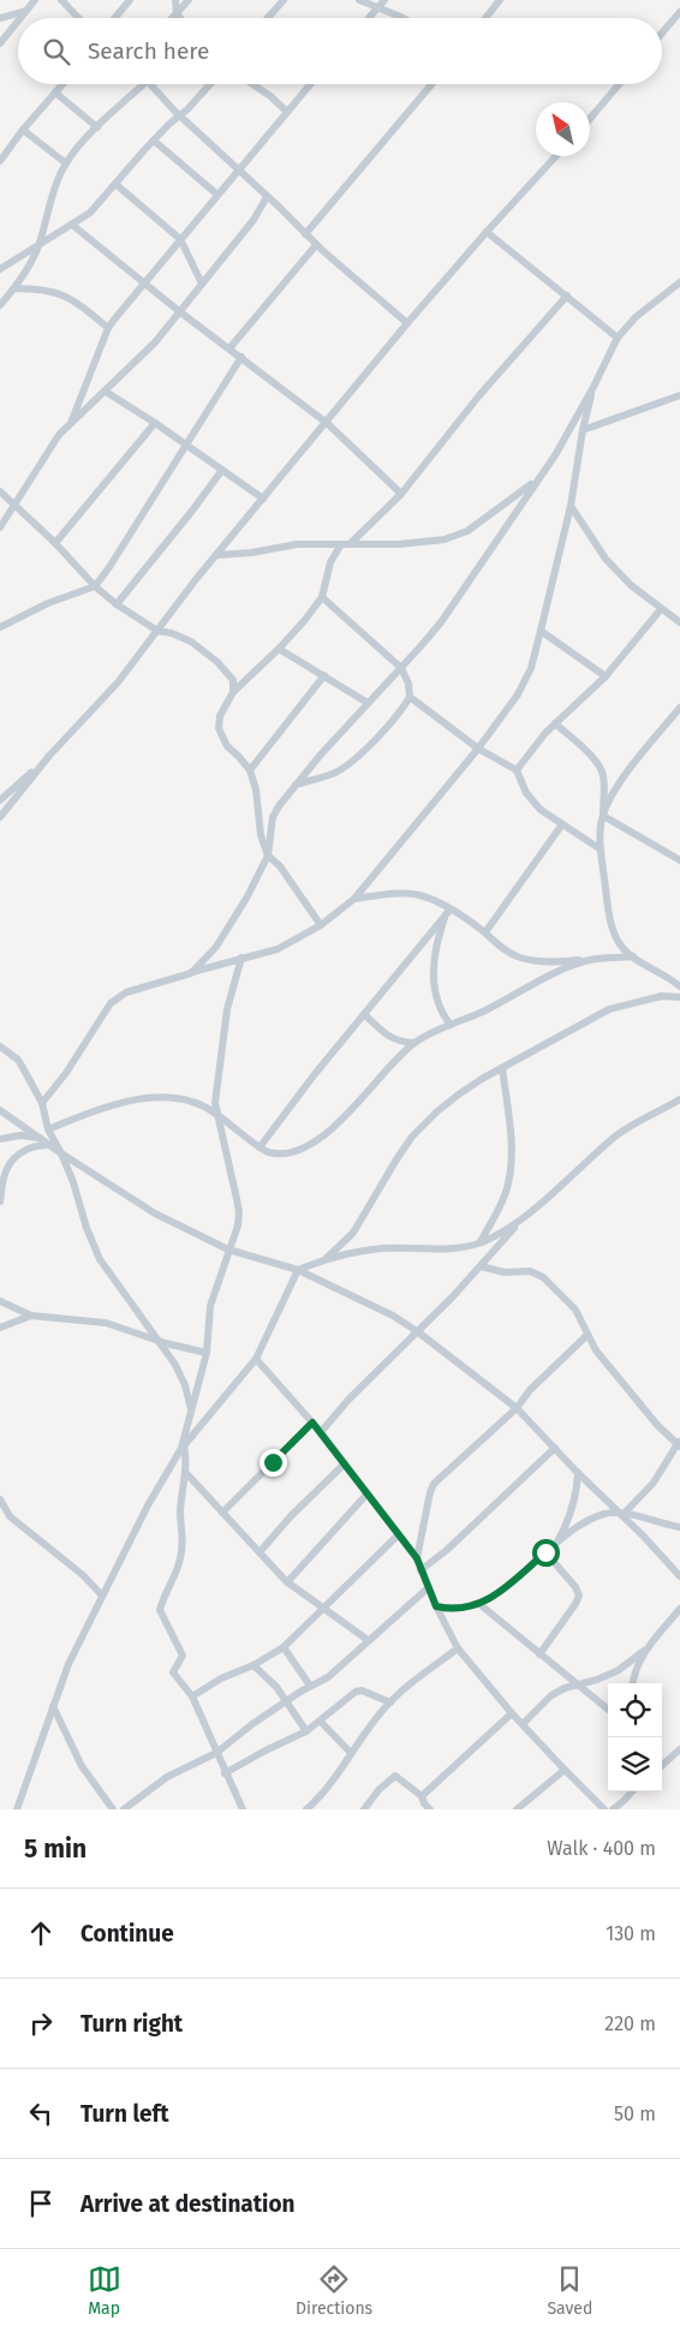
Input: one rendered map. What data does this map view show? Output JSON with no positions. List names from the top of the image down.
{
  "north": "top left",
  "page": {
    "search": "Search here",
    "heading": ["5 min", "Walk · 400 m"],
    "list": [
      ["Continue", "130 m"],
      ["Turn right", "220 m"],
      ["Turn left", "50 m"],
      "Arrive at destination"
    ],
    "nav": ["Map", "Directions", "Saved"]
  }
}
